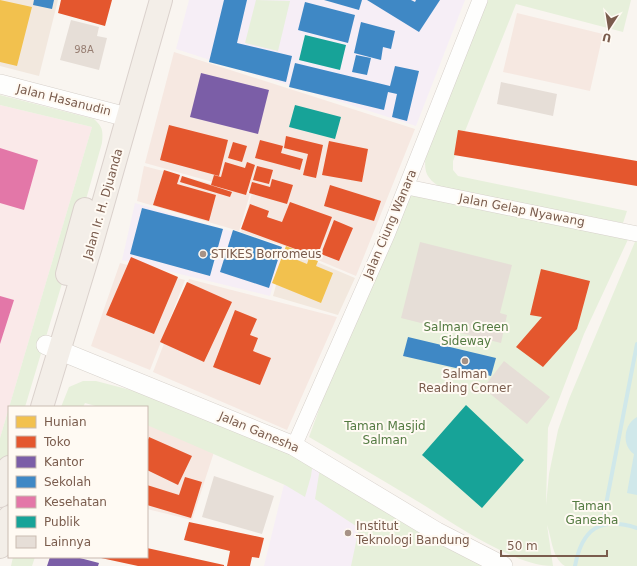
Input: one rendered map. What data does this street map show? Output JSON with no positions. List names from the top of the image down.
{
  "streets": {
    "main road": ["Jalan Ir. H. Djuanda"],
    "street": [
      "Jalan Hasanudin",
      "Jalan Gelap Nyawang",
      "Jalan Ciung Wanara",
      "Jalan Ganesha"
    ]
  },
  "crossings": [
    ["Jalan Hasanudin", "Jalan Ir. H. Djuanda"],
    ["Jalan Ir. H. Djuanda", "Jalan Ganesha"],
    ["Jalan Gelap Nyawang", "Jalan Ciung Wanara"],
    ["Jalan Ciung Wanara", "Jalan Ganesha"]
  ],
  "parks": ["Salman Green Sideway", "Taman Masjid Salman", "Taman Ganesha"],
  "places": ["STIKES Borromeus", "Salman Reading Corner", "Institut Teknologi Bandung"],
  "house_numbers": ["98A"],
  "legend": [
    "Hunian",
    "Toko",
    "Kantor",
    "Sekolah",
    "Kesehatan",
    "Publik",
    "Lainnya"
  ],
  "scale_bar": "50 m",
  "north": "bottom"
}
